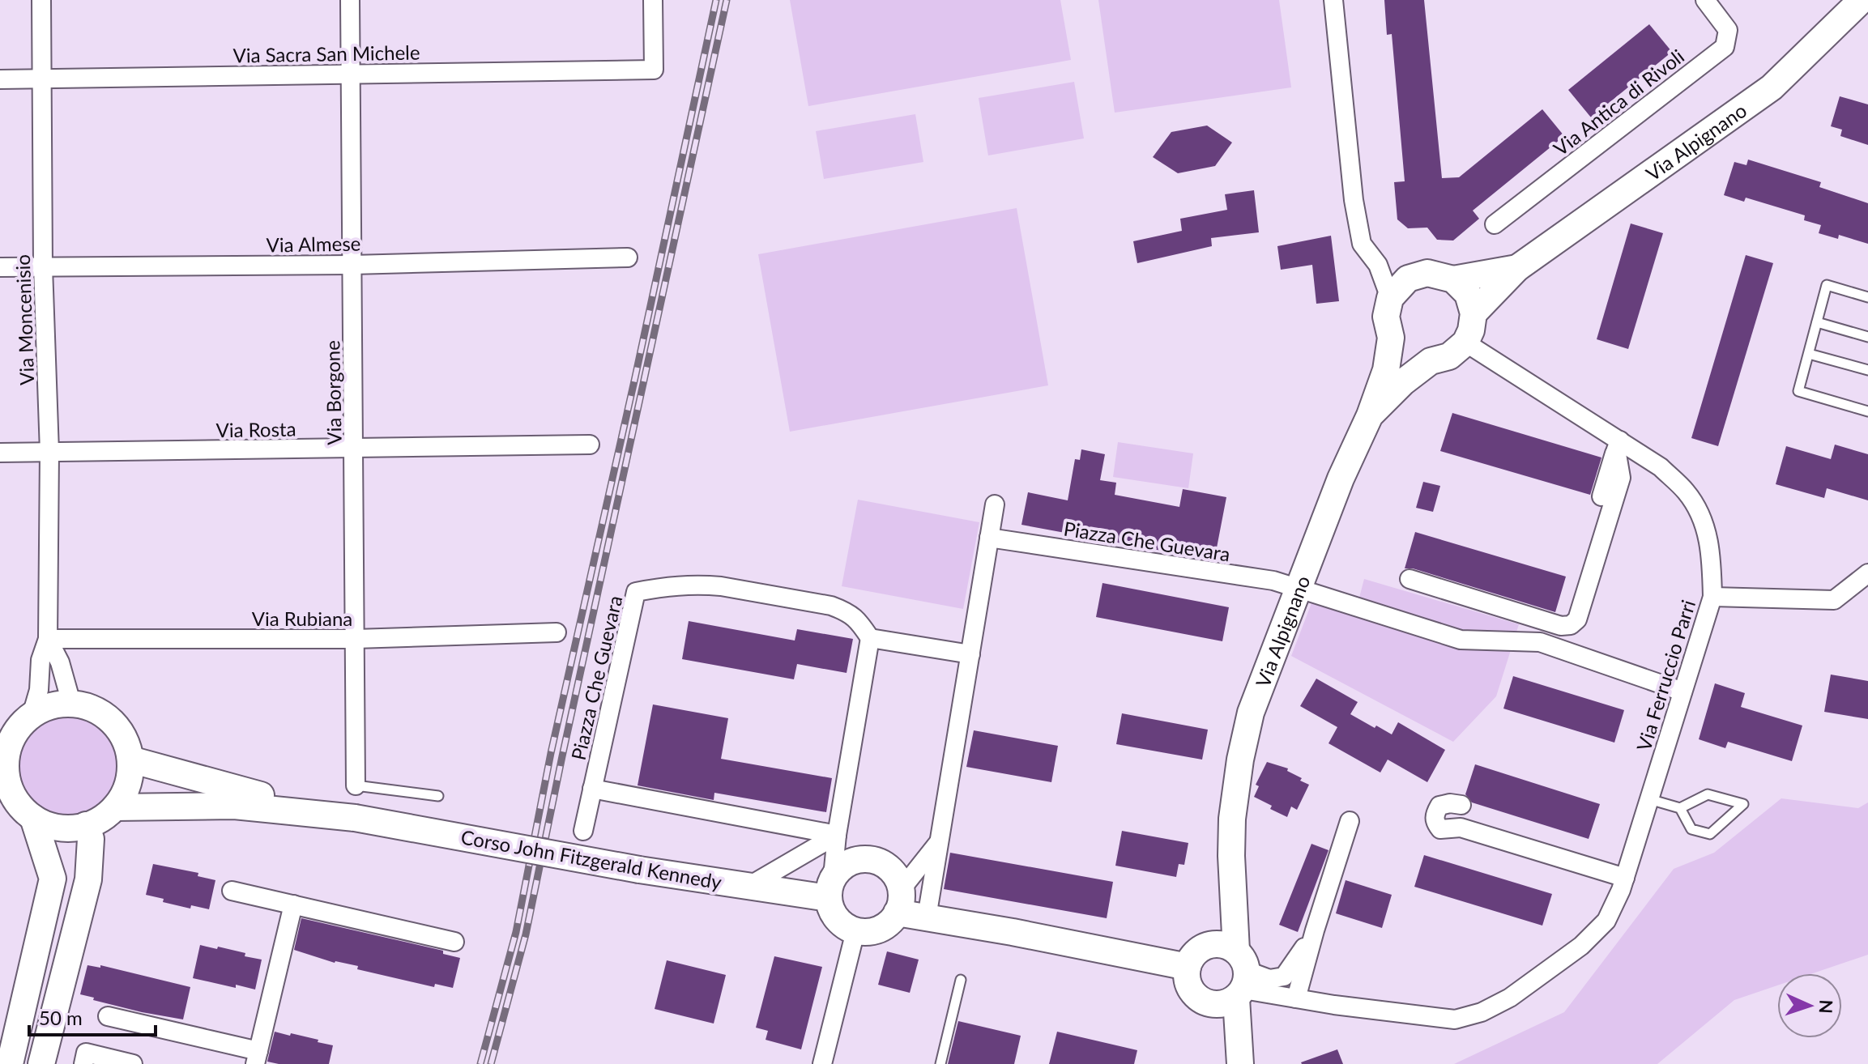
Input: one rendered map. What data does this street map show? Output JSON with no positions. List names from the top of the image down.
{
  "streets": {
    "street": [
      "Via Sacra San Michele",
      "Via Antica di Rivoli",
      "Via Alpignano",
      "Via Almese",
      "Via Moncenisio",
      "Via Borgone",
      "Via Rosta",
      "Piazza Che Guevara",
      "Via Rubiana",
      "Via Ferruccio Parri",
      "Corso John Fitzgerald Kennedy"
    ]
  },
  "crossings": [
    ["Via Sacra San Michele", "Via Moncenisio"],
    ["Via Sacra San Michele", "Via Borgone"],
    ["Via Alpignano", "Piazza Che Guevara"],
    ["Via Alpignano", "Via Ferruccio Parri"],
    ["Via Almese", "Via Moncenisio"],
    ["Via Almese", "Via Borgone"],
    ["Via Moncenisio", "Via Rosta"],
    ["Via Moncenisio", "Via Rubiana"],
    ["Via Moncenisio", "Corso John Fitzgerald Kennedy"],
    ["Via Borgone", "Via Rosta"],
    ["Via Borgone", "Via Rubiana"],
    ["Piazza Che Guevara", "Via Ferruccio Parri"]
  ],
  "scale_bar": "50 m",
  "north": "right"
}
